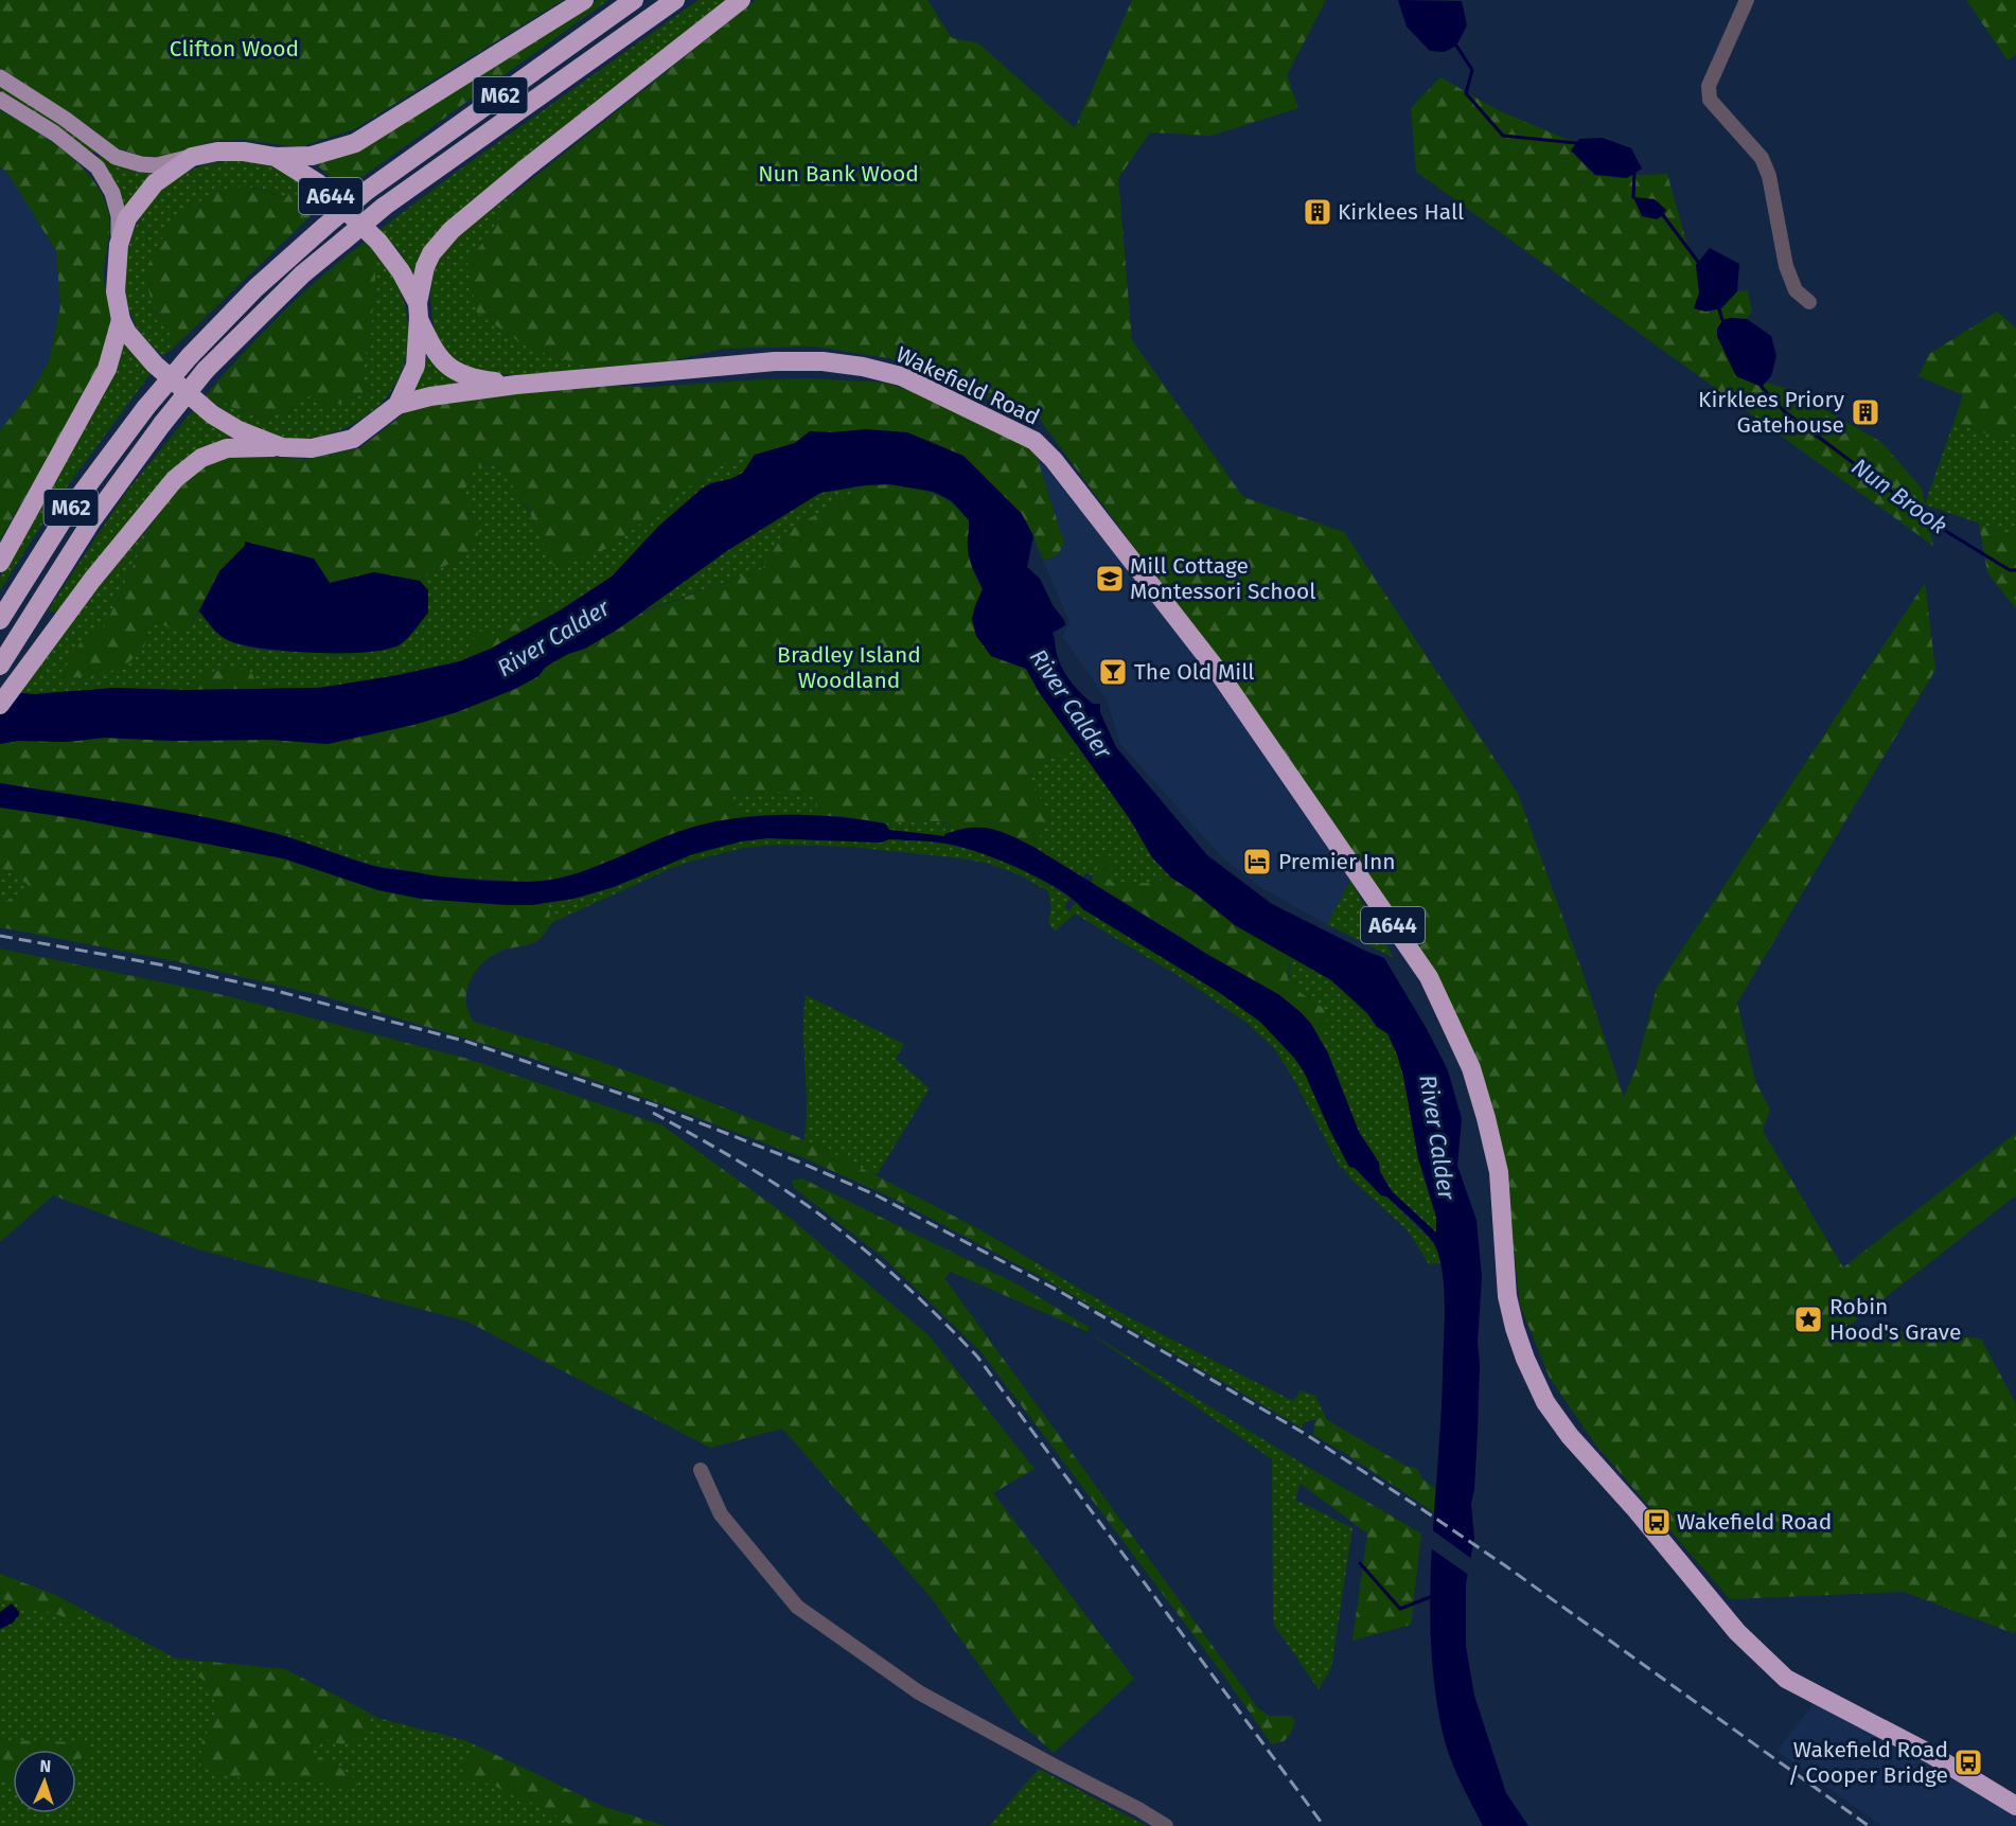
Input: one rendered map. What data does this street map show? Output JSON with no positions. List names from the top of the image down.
{
  "streets": {
    "highway": ["M62", "A644", "Wakefield Road"]
  },
  "crossings": [
    ["A644", "Wakefield Road"]
  ],
  "water": ["Nun Brook", "River Calder"],
  "parks": ["Clifton Wood", "Nun Bank Wood", "Bradley Island Woodland"],
  "places": {
    "building": ["Kirklees Hall", "Kirklees Priory Gatehouse"],
    "school or university": ["Mill Cottage Montessori School"],
    "bar": ["The Old Mill"],
    "hotel": ["Premier Inn"],
    "place": ["Robin Hood's Grave"],
    "bus stop": ["Wakefield Road", "Wakefield Road / Cooper Bridge"]
  },
  "north": "top"
}
